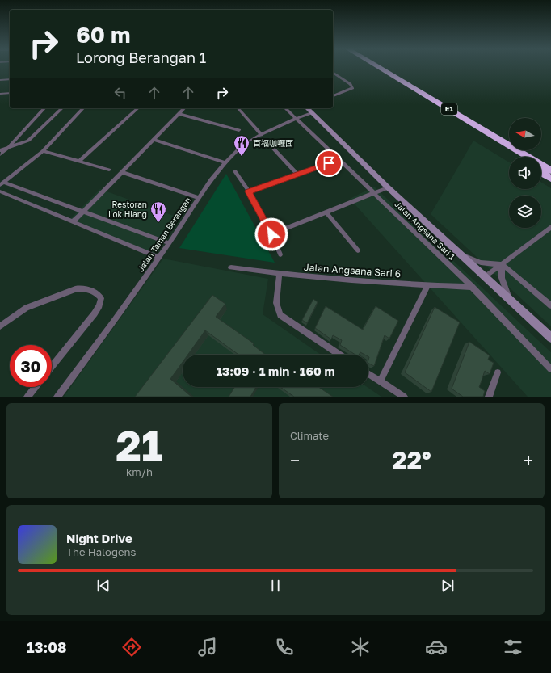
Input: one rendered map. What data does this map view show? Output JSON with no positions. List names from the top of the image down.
{
  "streets": {
    "highway": ["E1"],
    "street": ["Jalan Angsana Sari 1", "Jalan Taman Berangan", "Jalan Angsana Sari 6"]
  },
  "crossings": [
    ["Jalan Angsana Sari 1", "Jalan Taman Berangan"],
    ["Jalan Angsana Sari 1", "Jalan Angsana Sari 6"]
  ],
  "places": {
    "restaurant": ["百福咖喱面", "Restoran Lok Hiang"]
  },
  "north": "left",
  "page": {
    "turn": ["60 m", "Lorong Berangan 1"],
    "limit": "30",
    "trip": "13:09 · 1 min · 160 m",
    "tile": [
      ["21", "km/h"],
      "Climate"
    ],
    "heat": ["−", "22°", "+"],
    "song": ["Night Drive", "The Halogens"],
    "tabs": "13:08"
  }
}
